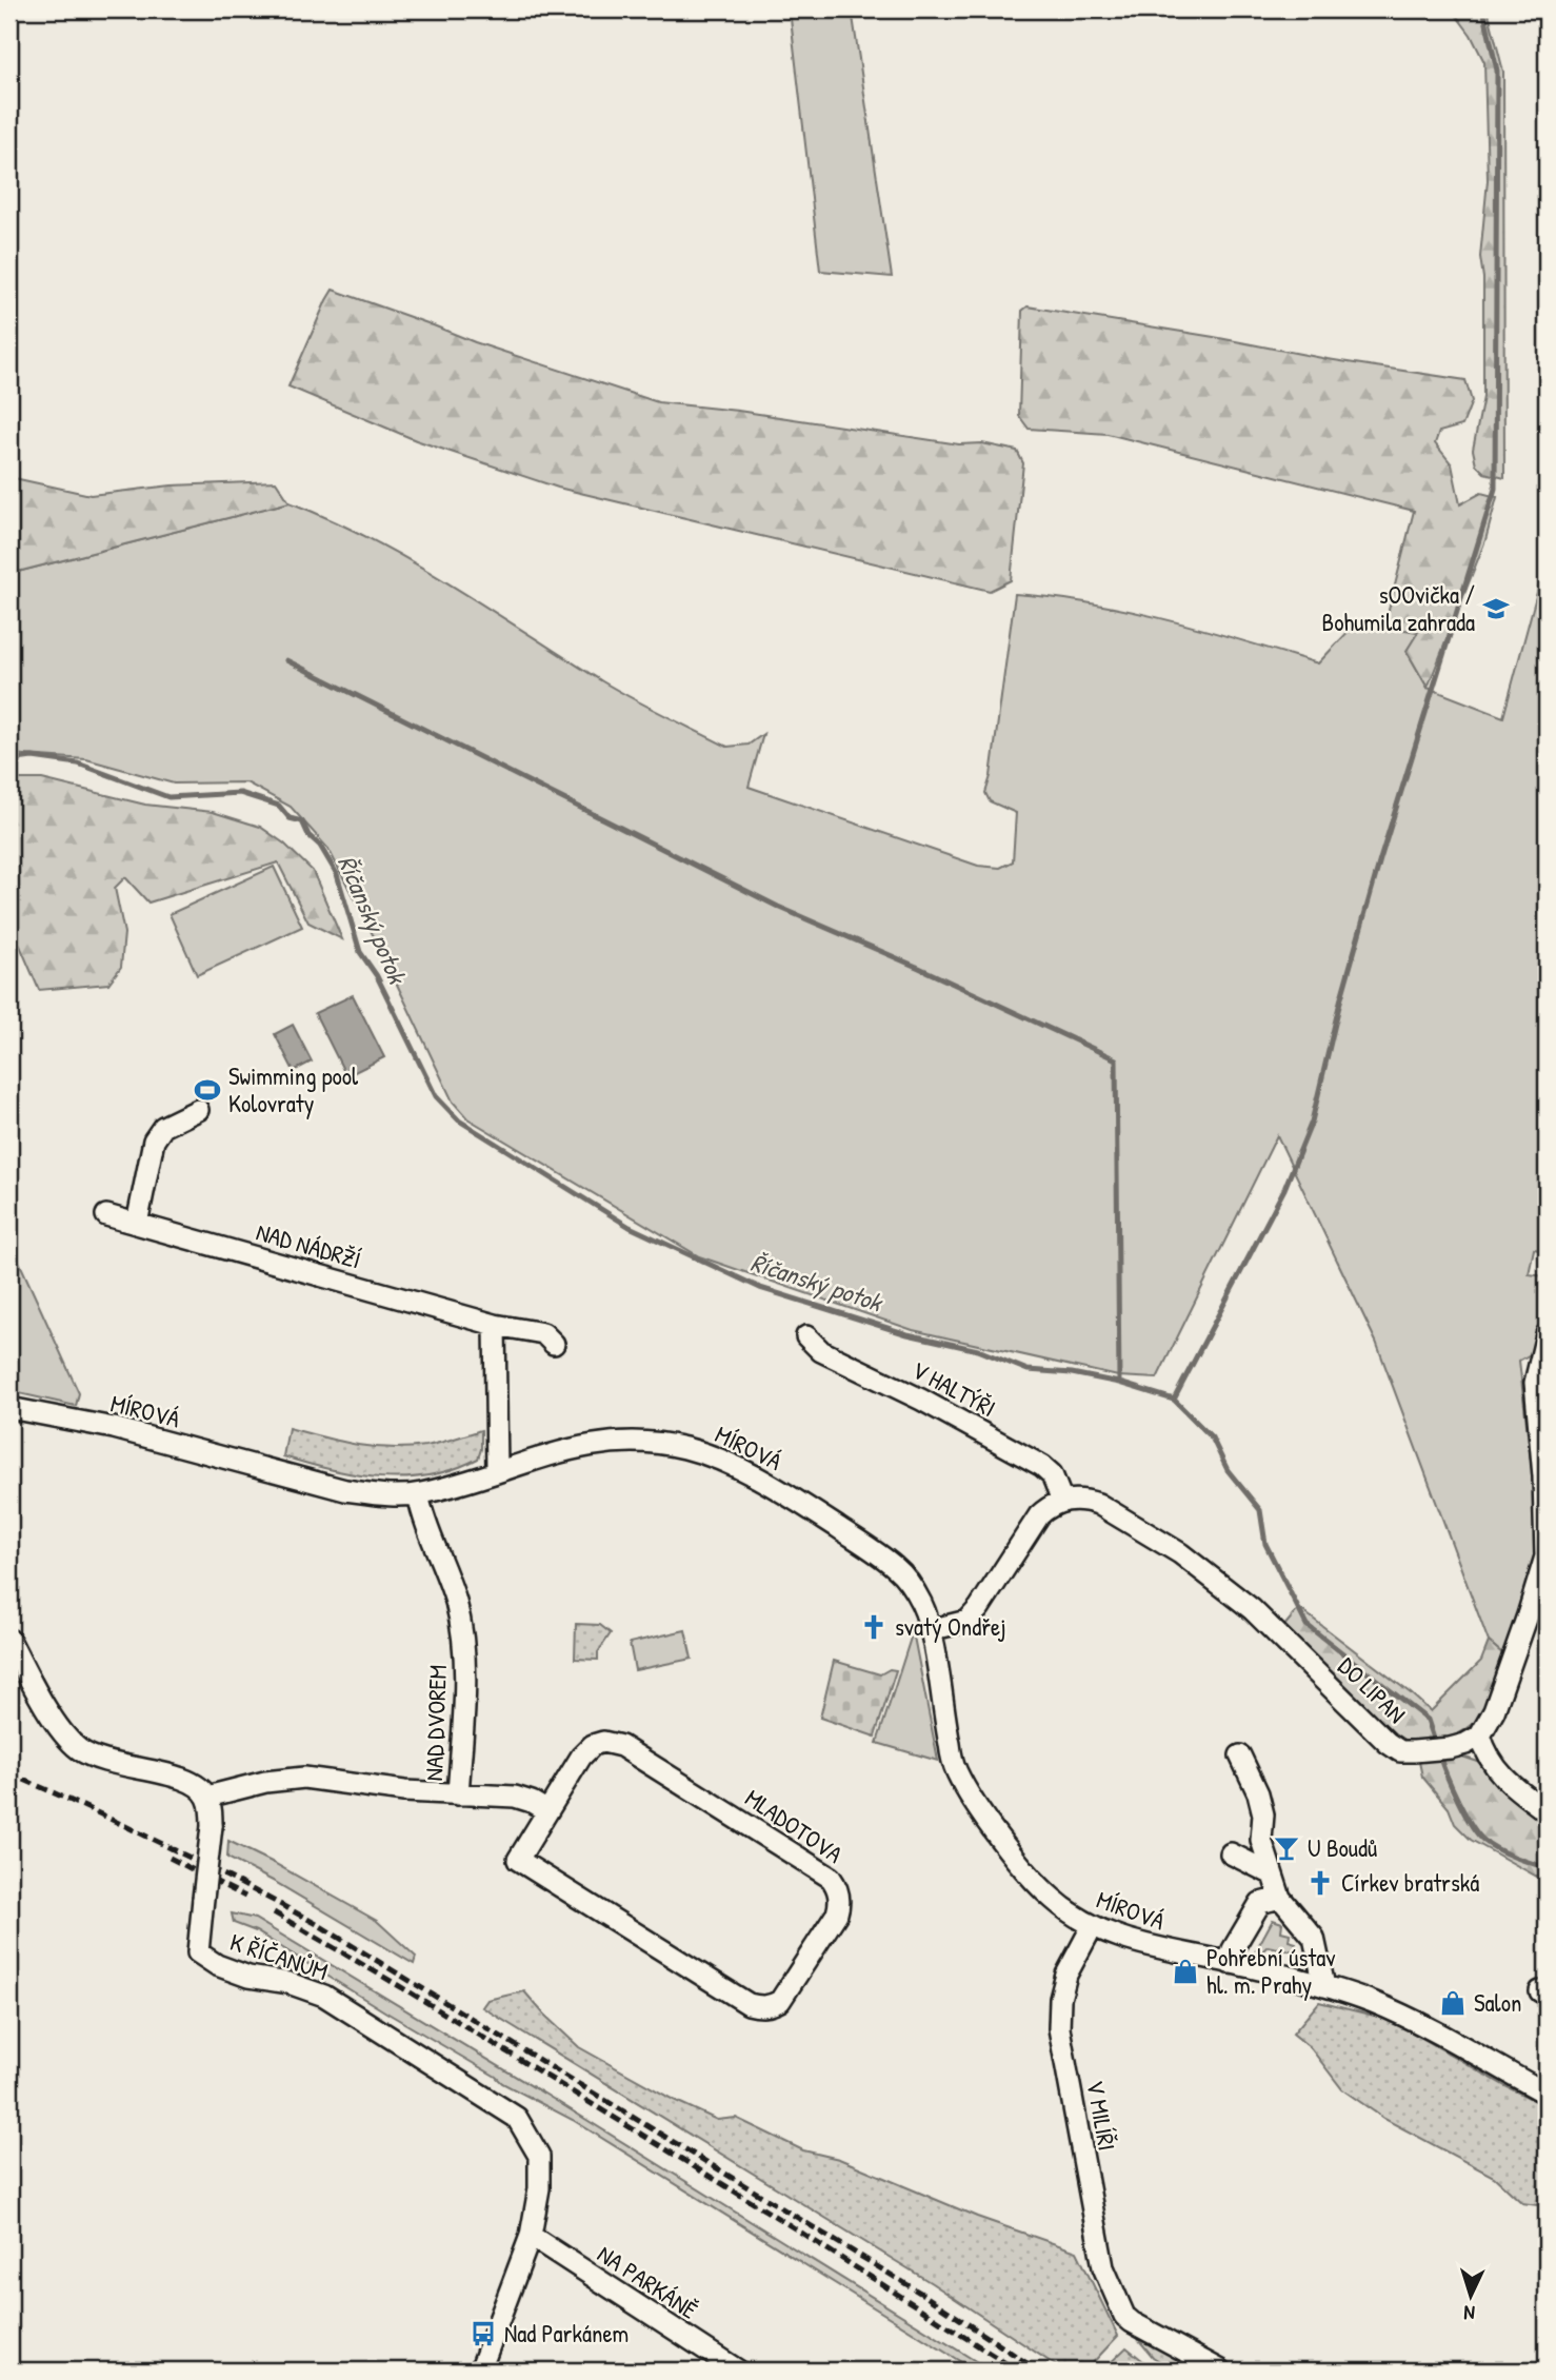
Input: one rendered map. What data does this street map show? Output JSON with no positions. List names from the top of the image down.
{
  "streets": {
    "street": [
      "NAD NÁDRŽÍ",
      "V HALTÝŘI",
      "MÍROVÁ",
      "DO LIPAN",
      "NAD DVOREM",
      "MLADOTOVA",
      "K ŘÍČANŮM",
      "V MILÍŘI",
      "NA PARKÁNĚ"
    ]
  },
  "crossings": [
    ["V HALTÝŘI", "DO LIPAN"],
    ["MÍROVÁ", "NAD DVOREM"],
    ["MÍROVÁ", "V MILÍŘI"],
    ["NAD DVOREM", "K ŘÍČANŮM"],
    ["K ŘÍČANŮM", "NA PARKÁNĚ"]
  ],
  "water": ["Říčanský potok"],
  "places": {
    "school or university": ["sOOvička / Bohumila zahrada"],
    "sports": ["Swimming pool Kolovraty"],
    "church": ["svatý Ondřej", "Církev bratrská"],
    "bar": ["U Boudů"],
    "shop": ["Pohřební ústav hl. m. Prahy", "Salon"],
    "bus stop": ["Nad Parkánem"]
  },
  "north": "bottom"
}
